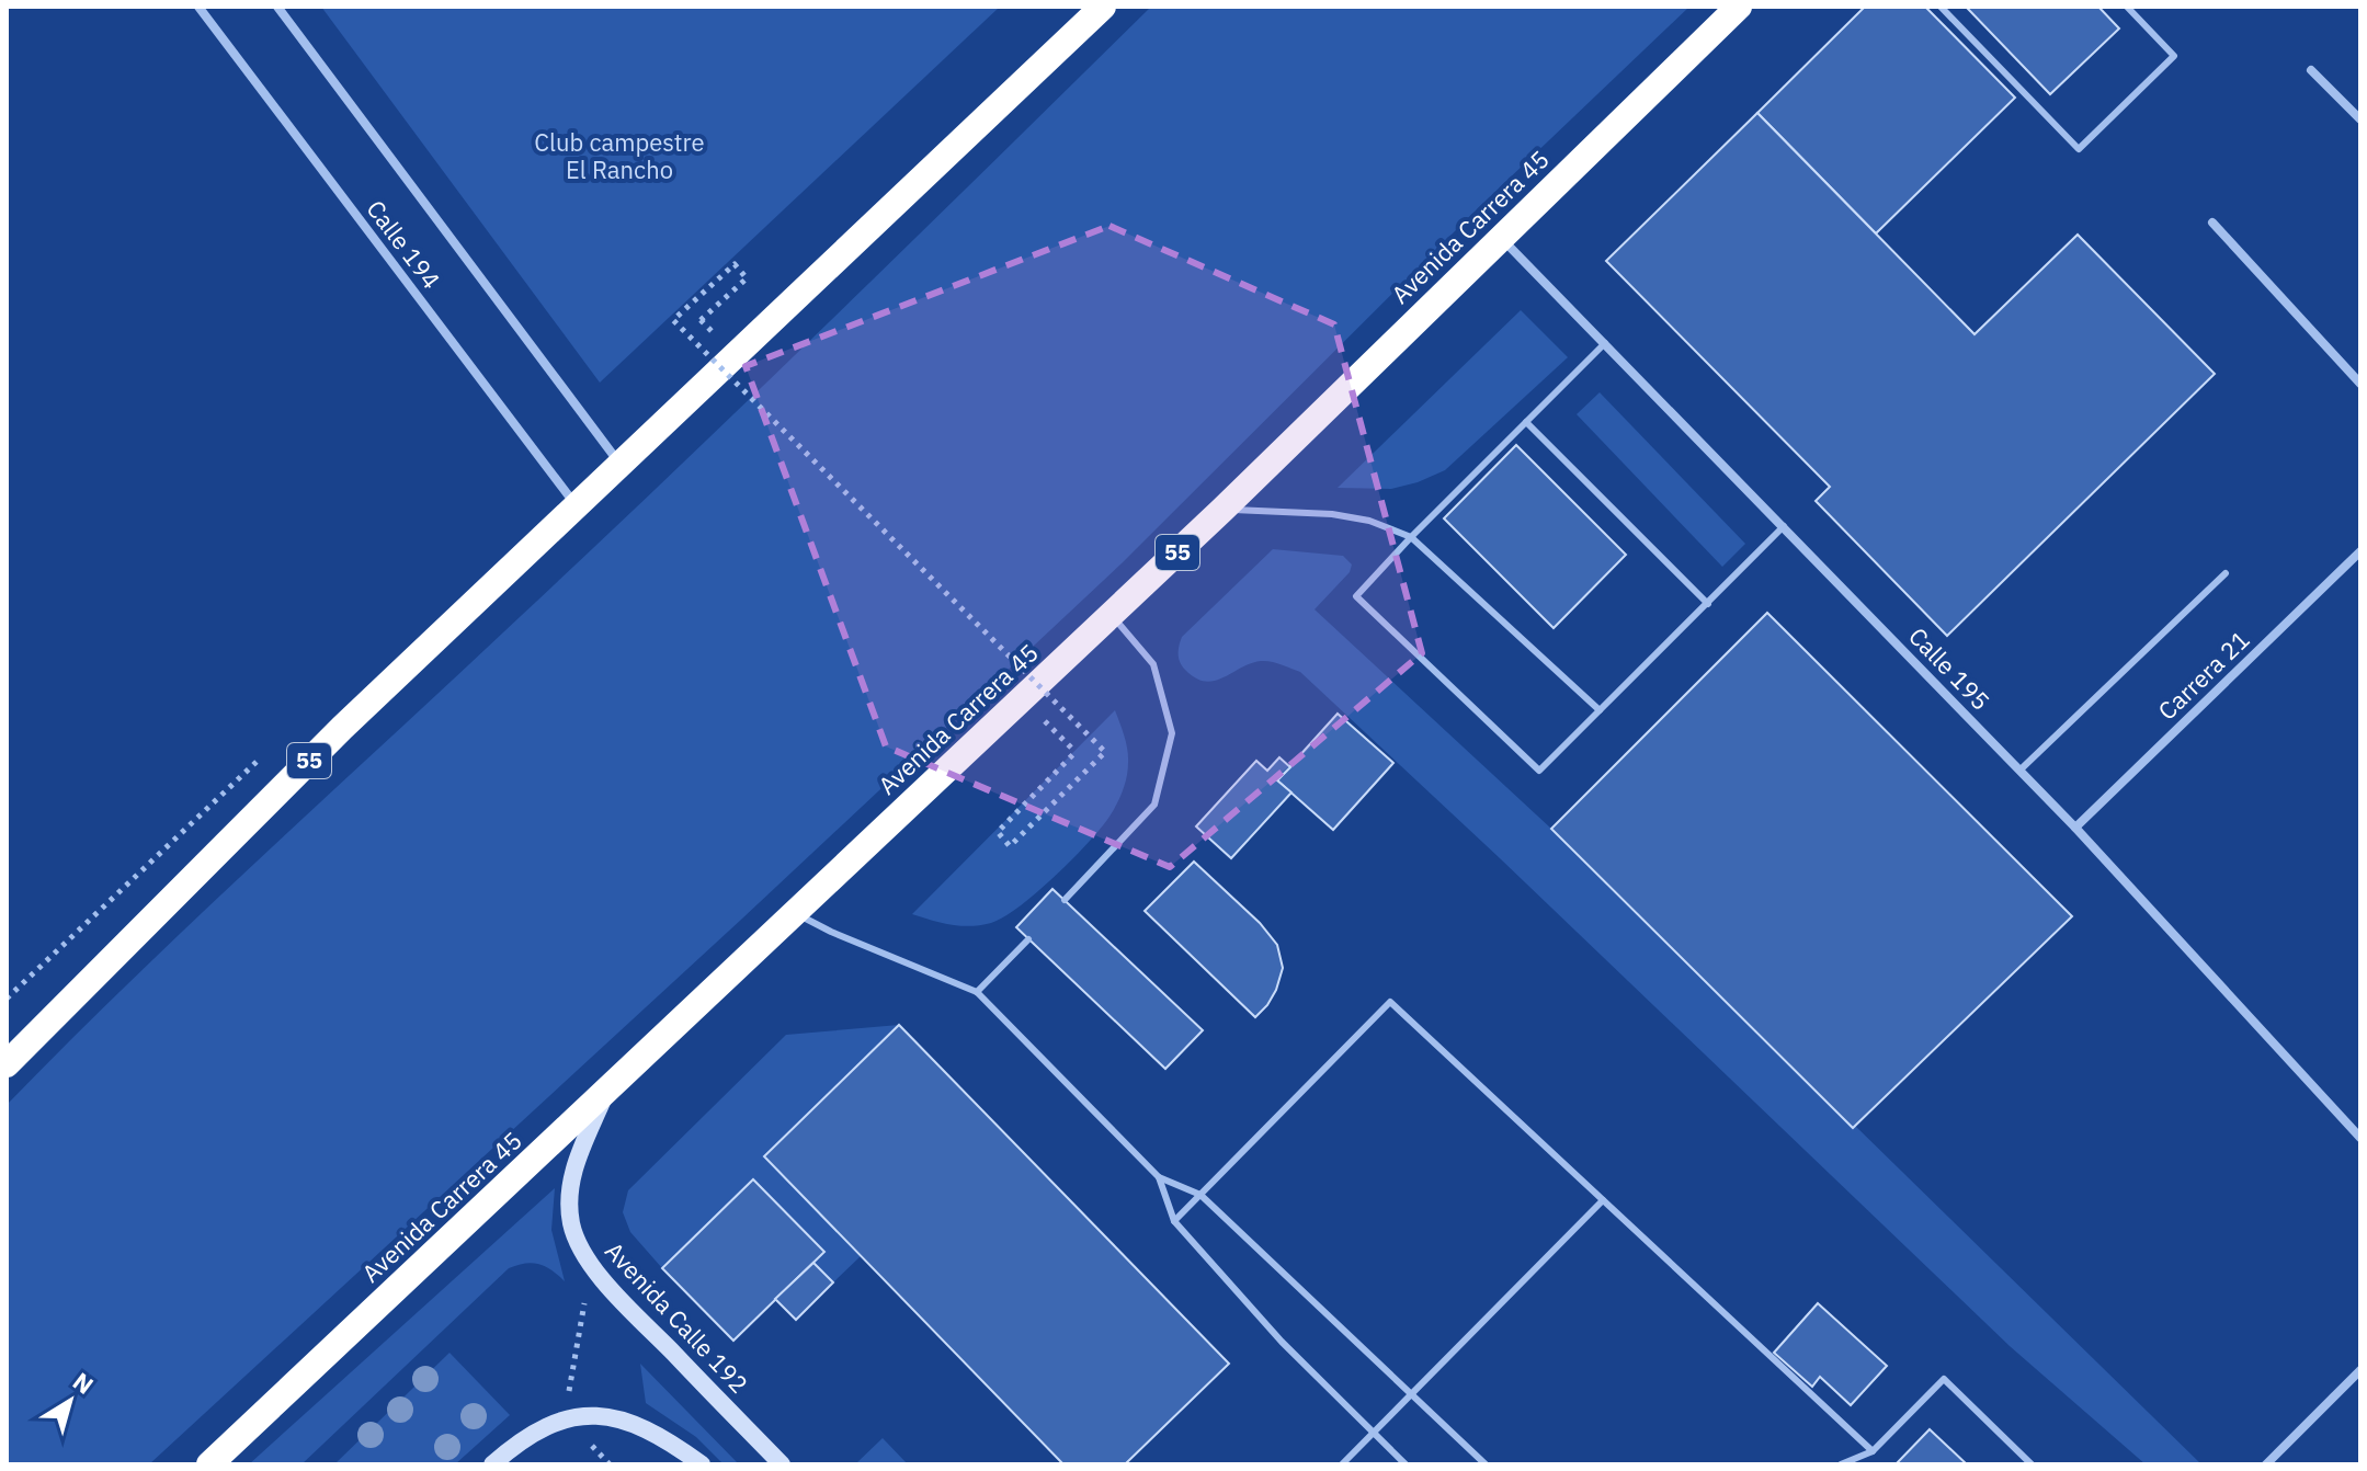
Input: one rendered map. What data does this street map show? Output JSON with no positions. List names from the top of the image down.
{
  "streets": {
    "highway": ["Avenida Carrera 45", "55"],
    "main road": ["Avenida Calle 192"],
    "street": ["Calle 194", "Calle 195", "Carrera 21"]
  },
  "crossings": [
    ["Avenida Carrera 45", "Calle 195"],
    ["Avenida Carrera 45", "Avenida Calle 192"],
    ["Calle 194", "55"],
    ["Calle 195", "Carrera 21"]
  ],
  "parks": ["Club campestre El Rancho"],
  "north": "top right"
}
